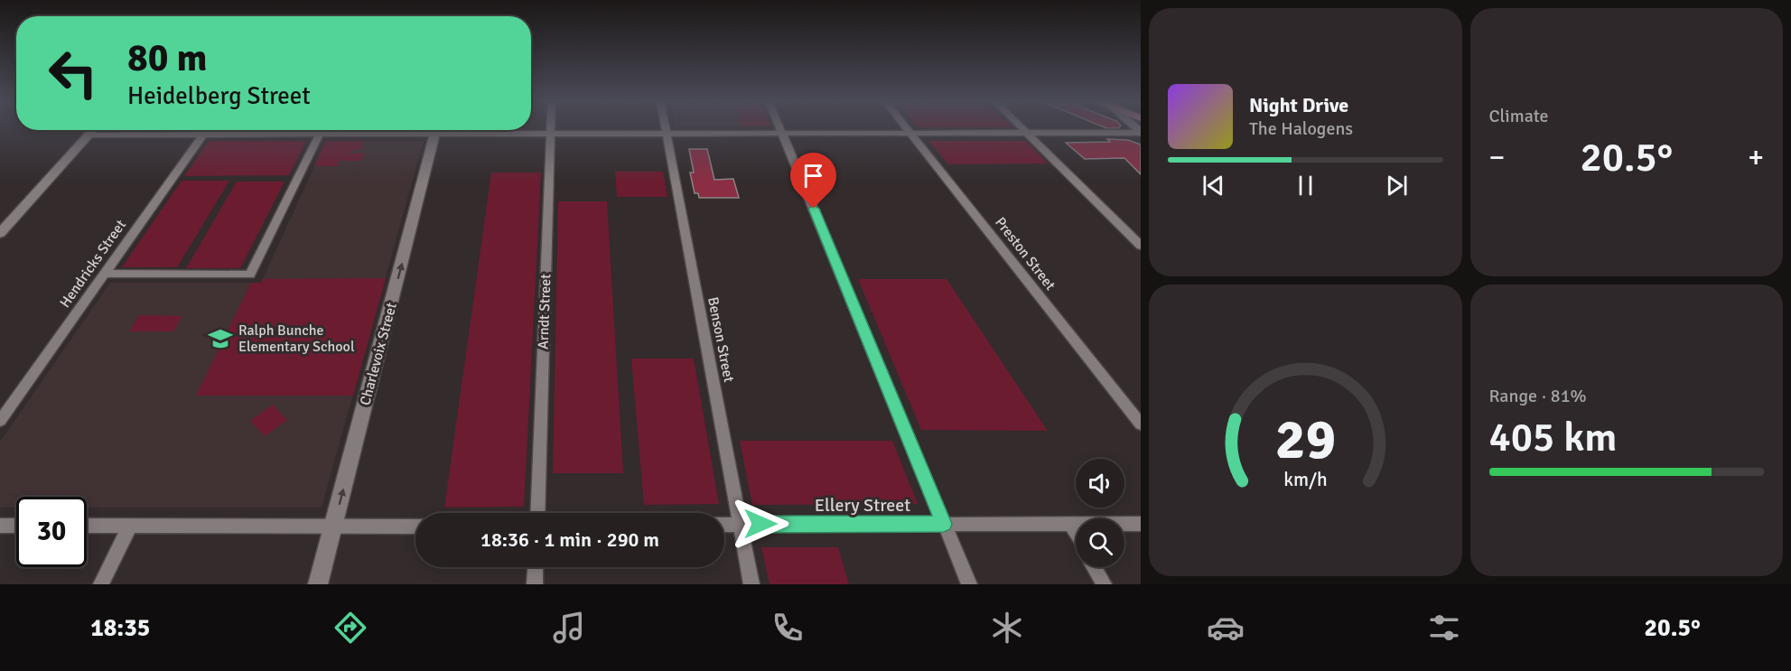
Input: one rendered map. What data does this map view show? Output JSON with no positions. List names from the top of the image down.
{
  "streets": {
    "street": [
      "Preston Street",
      "Hendricks Street",
      "Arndt Street",
      "Benson Street",
      "Charlevoix Street",
      "Ellery Street"
    ]
  },
  "crossings": [
    ["Benson Street", "Ellery Street"]
  ],
  "one_way": ["Charlevoix Street"],
  "places": {
    "school or university": ["Ralph Bunche Elementary School"]
  },
  "page": {
    "tile": [
      "Climate",
      ["Range · 81%", "405 km"]
    ],
    "turn": ["80 m", "Heidelberg Street"],
    "song": ["Night Drive", "The Halogens"],
    "heat": ["−", "20.5°", "+"],
    "limit": "30",
    "trip": "18:36 · 1 min · 290 m",
    "tabs": ["18:35", "20.5°"],
    "gauge": ["29", "km/h"]
  }
}
